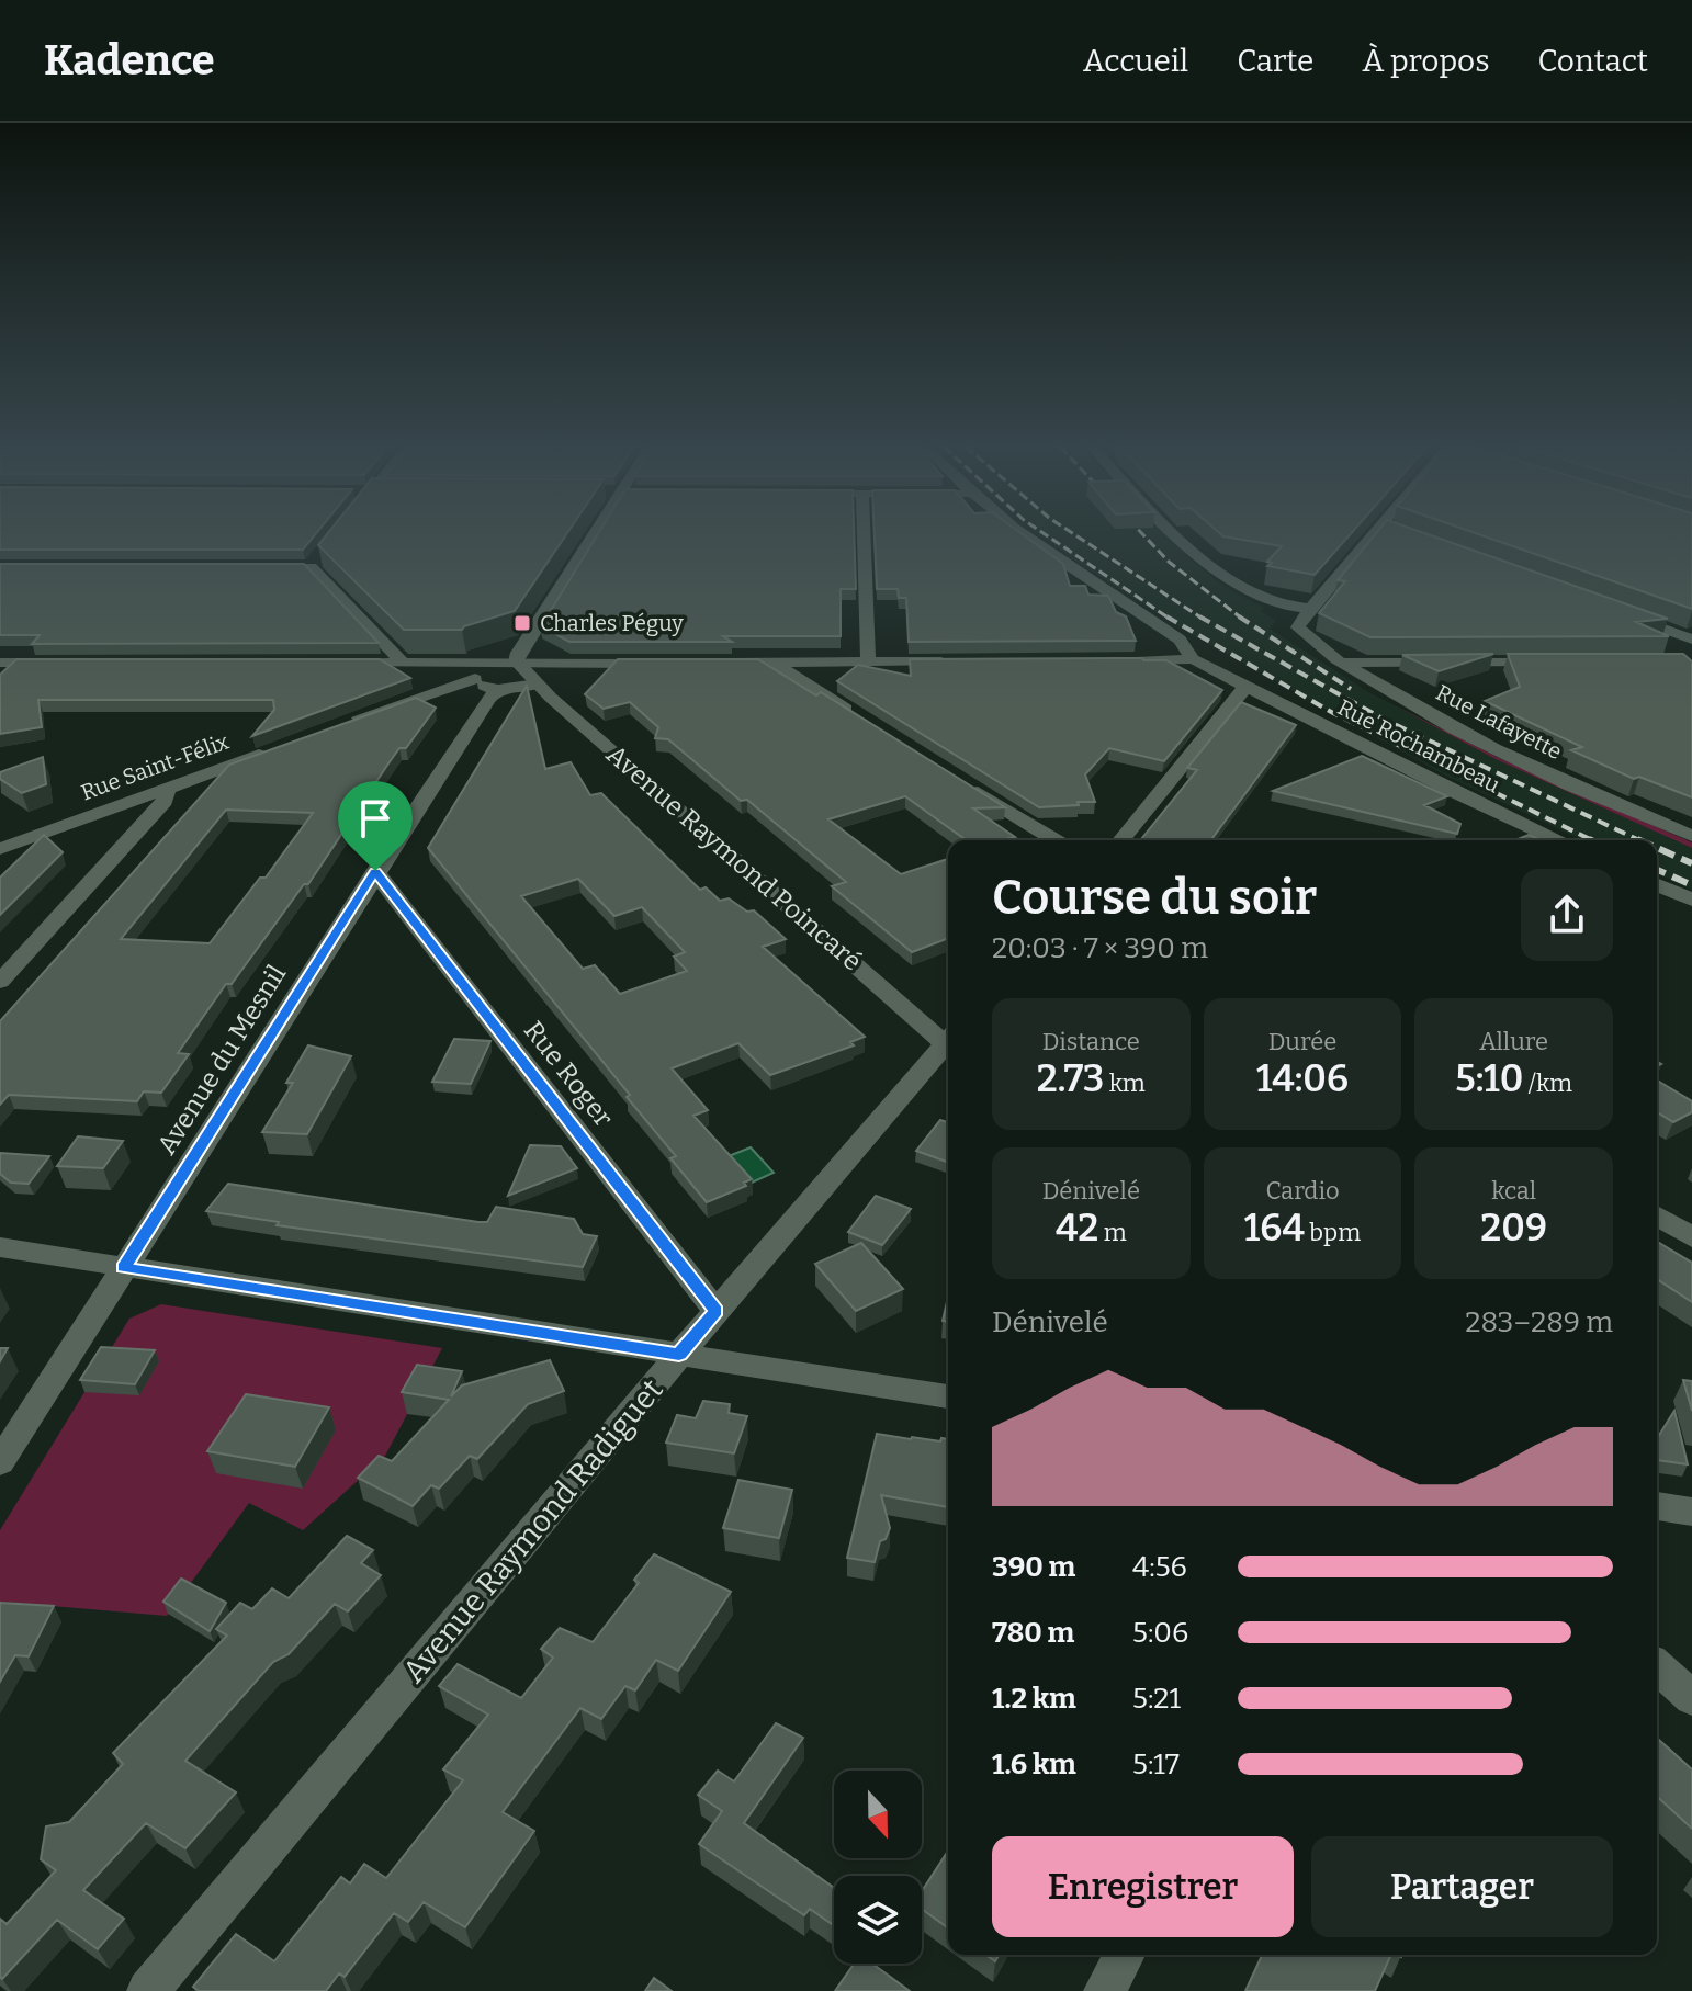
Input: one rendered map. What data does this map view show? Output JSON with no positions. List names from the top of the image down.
{
  "streets": {
    "street": [
      "Rue Lafayette",
      "Rue Rochambeau",
      "Rue Saint-Félix",
      "Avenue Raymond Poincaré",
      "Avenue du Mesnil",
      "Rue Roger",
      "Avenue Raymond Radiguet"
    ]
  },
  "crossings": [
    ["Avenue du Mesnil", "Rue Roger"],
    ["Rue Roger", "Avenue Raymond Radiguet"]
  ],
  "places": {
    "transit": ["Charles Péguy"]
  },
  "north": "bottom",
  "page": {
    "header": "Kadence",
    "nav": [
      "Accueil",
      "Carte",
      "À propos",
      "Contact"
    ],
    "heading": ["Course du soir", "20:03 · 7 × 390 m"],
    "stats": [
      ["Distance", "2.73 km"],
      ["Durée", "14:06"],
      ["Allure", "5:10 /km"],
      ["Dénivelé", "42 m"],
      ["Cardio", "164 bpm"],
      ["kcal", "209"]
    ],
    "chart": ["Dénivelé", "283–289 m"],
    "list": [
      {
        "name": "390 m",
        "note": "4:56"
      },
      {
        "name": "780 m",
        "note": "5:06"
      },
      {
        "name": "1.2 km",
        "note": "5:21"
      },
      {
        "name": "1.6 km",
        "note": "5:17"
      }
    ],
    "buttons": ["Enregistrer", "Partager"]
  }
}
